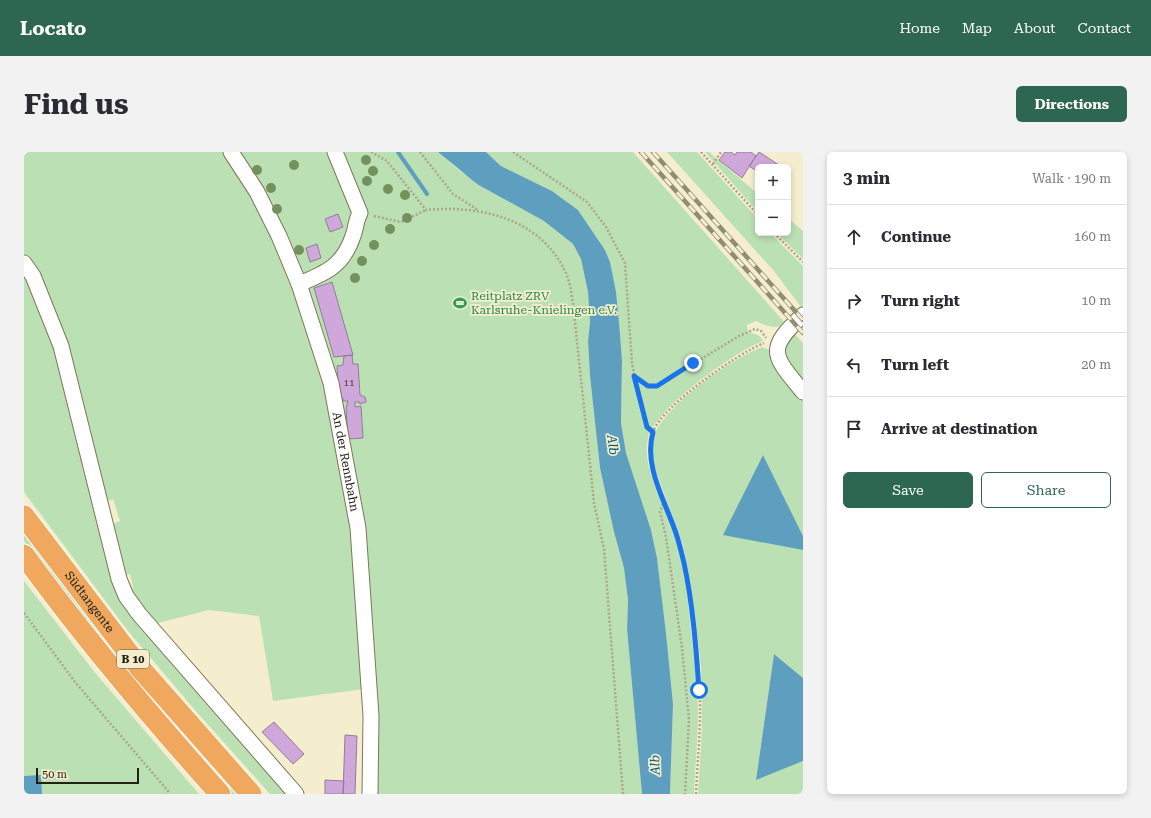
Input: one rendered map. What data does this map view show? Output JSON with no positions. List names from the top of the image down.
{
  "streets": {
    "highway": ["Südtangente", "B 10"],
    "street": ["An der Rennbahn"]
  },
  "water": ["Alb"],
  "places": {
    "sports": ["Reitplatz ZRV Karlsruhe-Knielingen e.V."]
  },
  "house_numbers": ["11"],
  "scale_bar": "50 m",
  "page": {
    "header": "Locato",
    "nav": [
      "Home",
      "Map",
      "About",
      "Contact"
    ],
    "buttons": [
      "Directions",
      ["Save", "Share"]
    ],
    "title": "Find us",
    "heading": ["3 min", "Walk · 190 m"],
    "map_buttons": ["+", "−"],
    "list": [
      ["Continue", "160 m"],
      ["Turn right", "10 m"],
      ["Turn left", "20 m"],
      "Arrive at destination"
    ],
    "scale": "50 m"
  }
}
